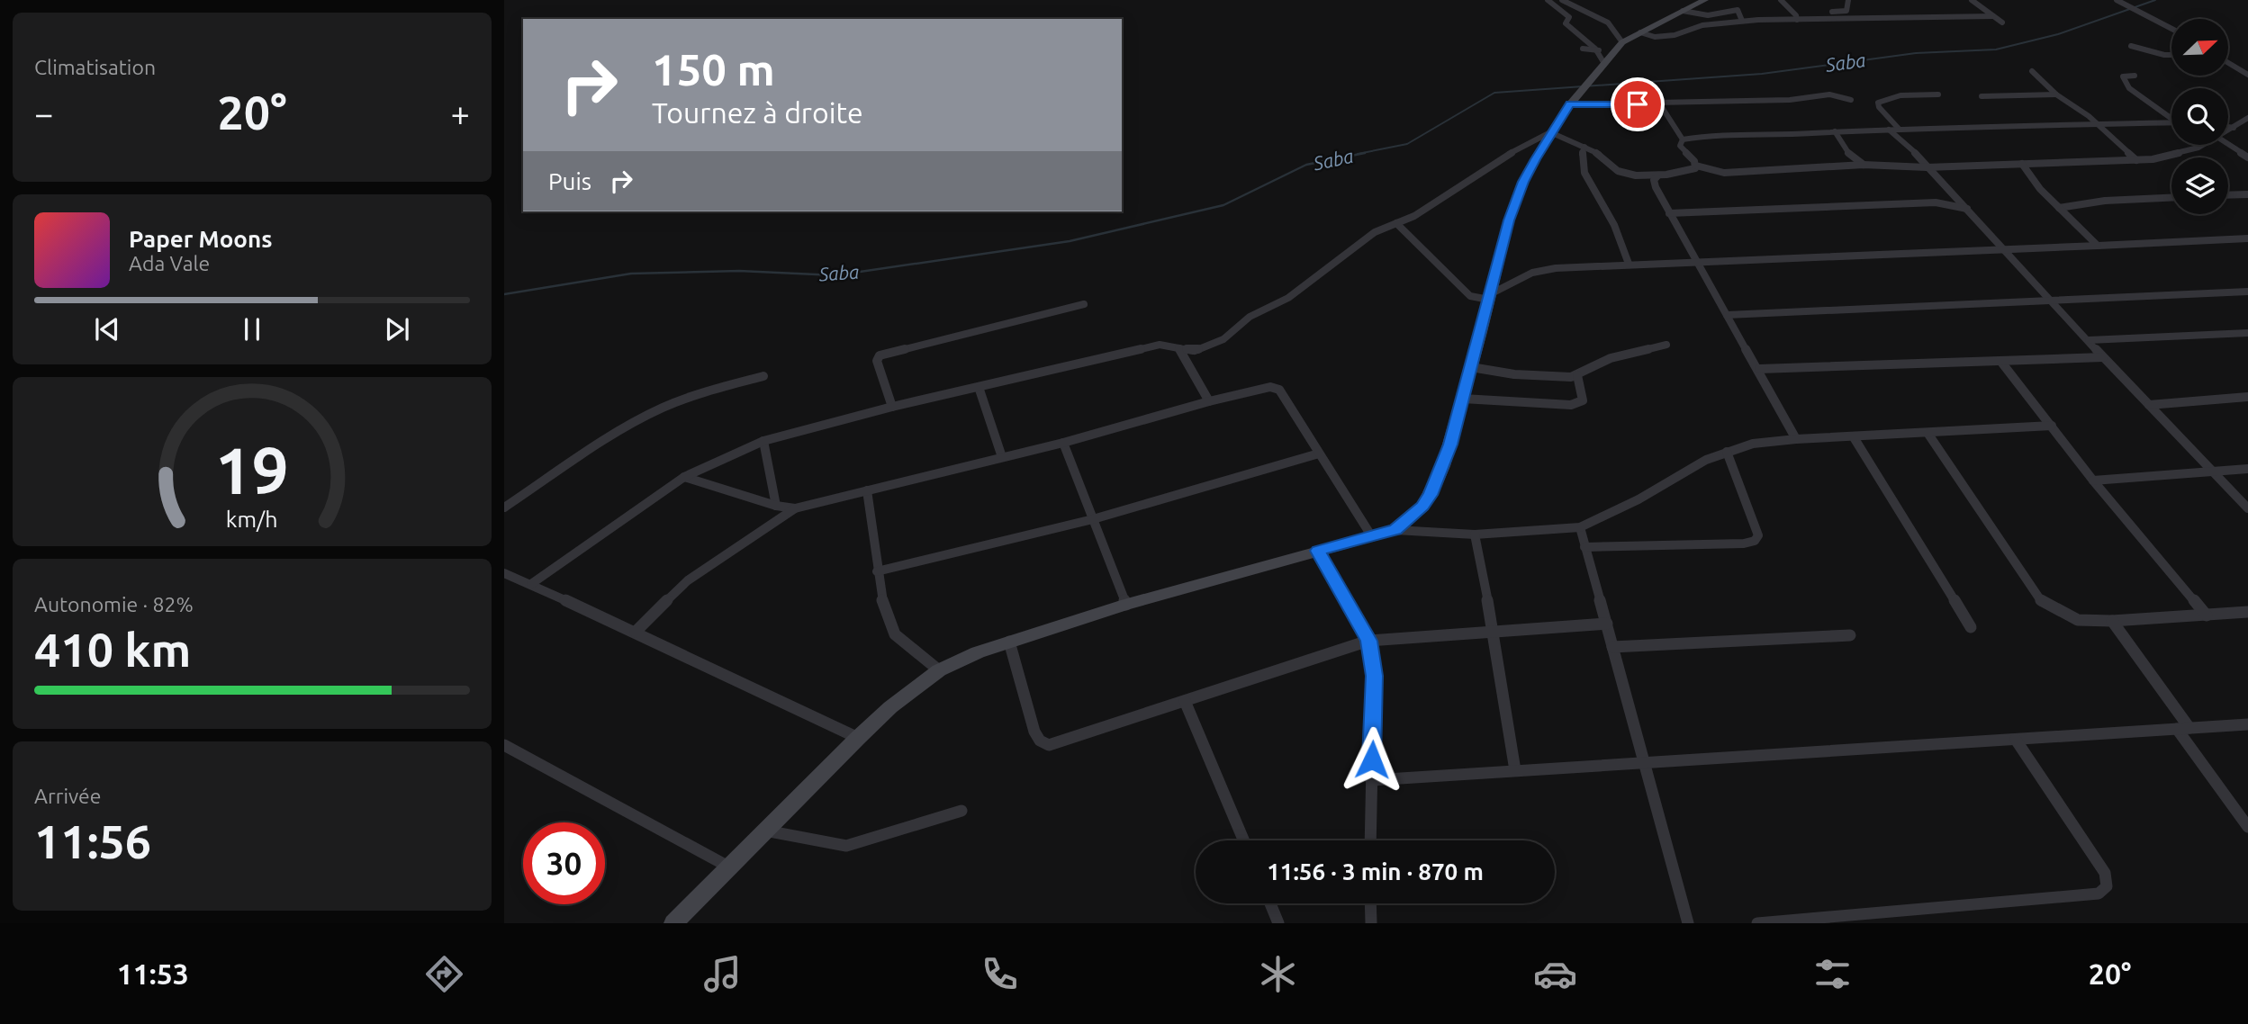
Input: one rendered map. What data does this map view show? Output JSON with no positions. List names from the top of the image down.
{
  "water": ["Saba"],
  "north": "top right",
  "page": {
    "tile": [
      "Climatisation",
      ["Autonomie · 82%", "410 km"],
      ["Arrivée", "11:56"]
    ],
    "turn": ["150 m", "Tournez à droite"],
    "heat": ["−", "20°", "+"],
    "then": "Puis",
    "song": ["Paper Moons", "Ada Vale"],
    "limit": "30",
    "trip": "11:56 · 3 min · 870 m",
    "tabs": ["11:53", "20°"],
    "gauge": ["19", "km/h"]
  }
}
